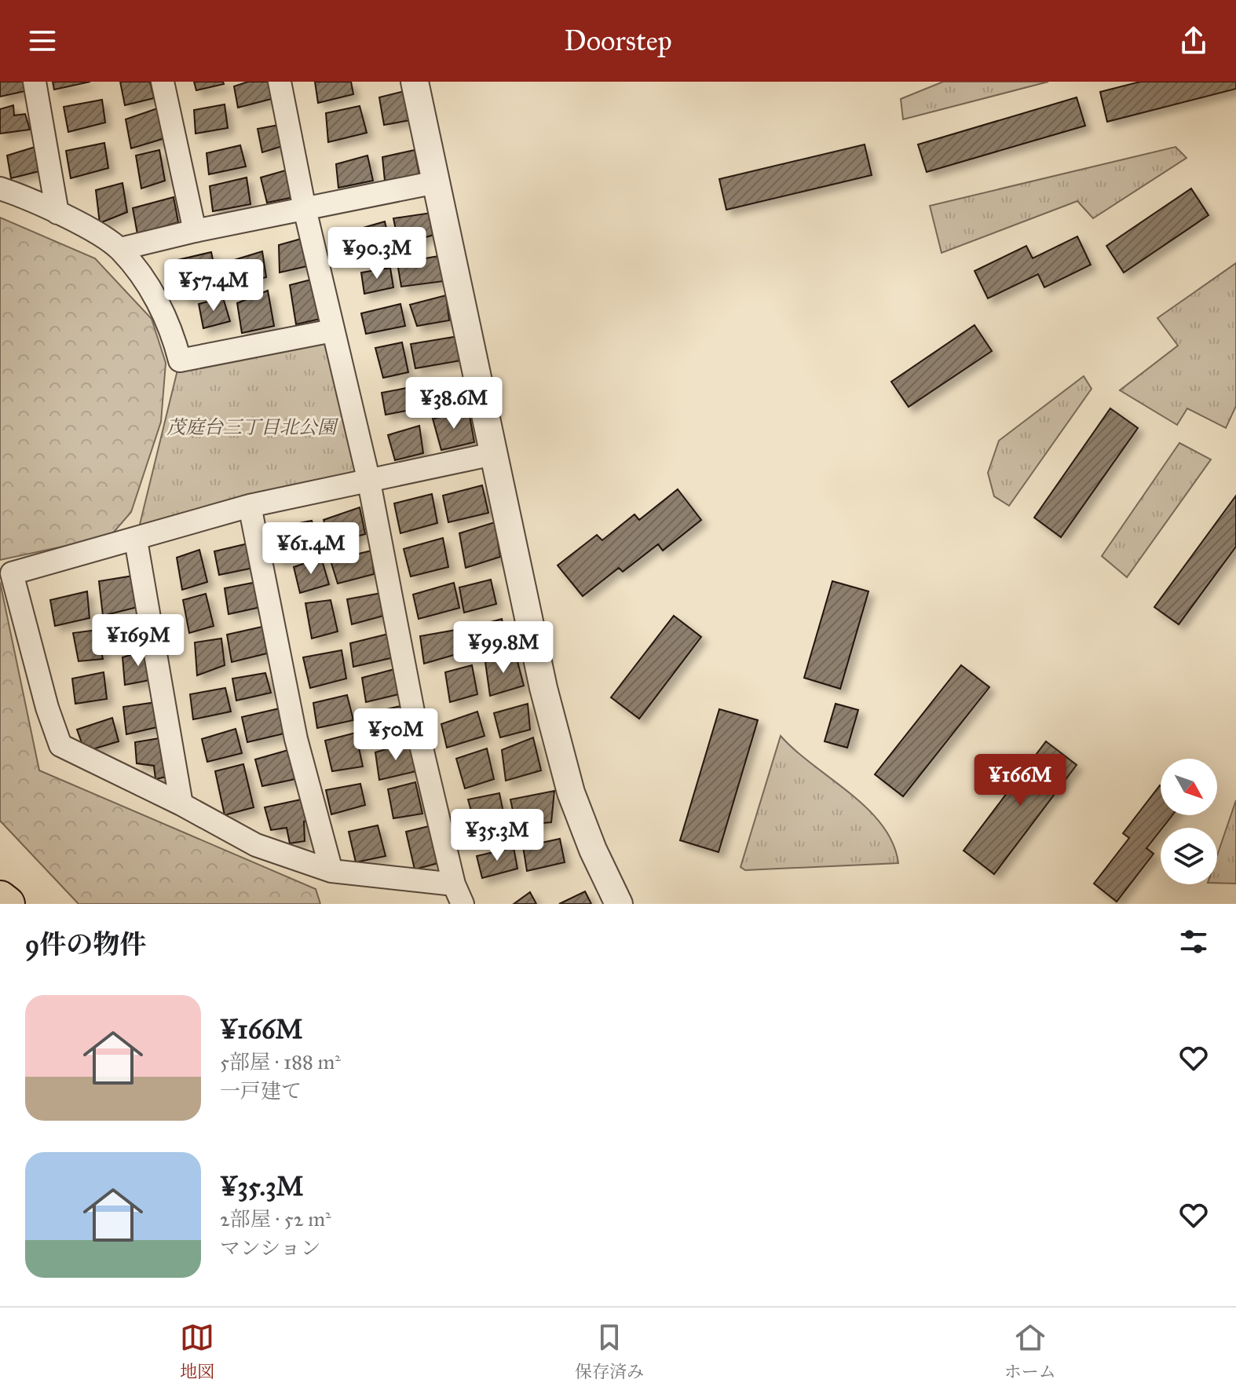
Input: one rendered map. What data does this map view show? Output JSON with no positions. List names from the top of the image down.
{
  "parks": ["茂庭台三丁目北公園"],
  "north": "bottom right",
  "page": {
    "header": "Doorstep",
    "price": [
      "¥90.3M",
      "¥57.4M",
      "¥38.6M",
      "¥61.4M",
      "¥169M",
      "¥99.8M",
      "¥50M",
      "¥166M",
      "¥35.3M"
    ],
    "heading": "9件の物件",
    "list": [
      {
        "name": "¥166M",
        "note": "5部屋 · 188 m² · 一戸建て"
      },
      {
        "name": "¥35.3M",
        "note": "2部屋 · 52 m² · マンション"
      }
    ],
    "tabs": ["地図", "保存済み", "ホーム"]
  }
}
